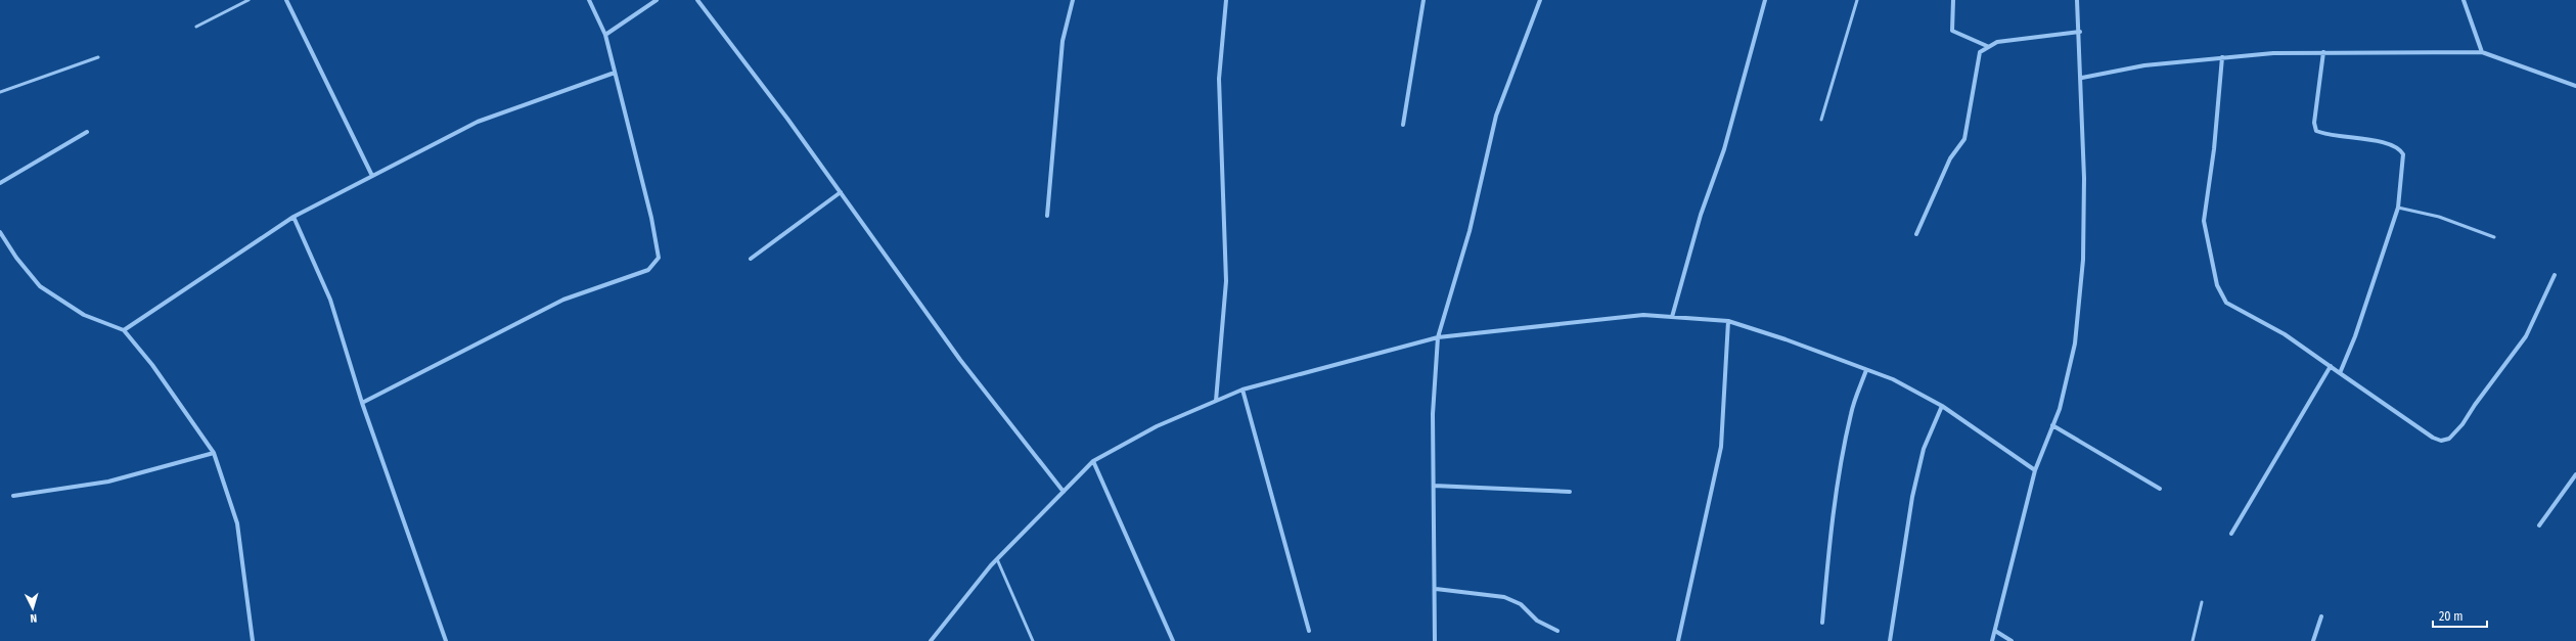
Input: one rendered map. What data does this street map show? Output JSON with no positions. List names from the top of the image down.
{
  "scale_bar": "20 m",
  "north": "bottom"
}
